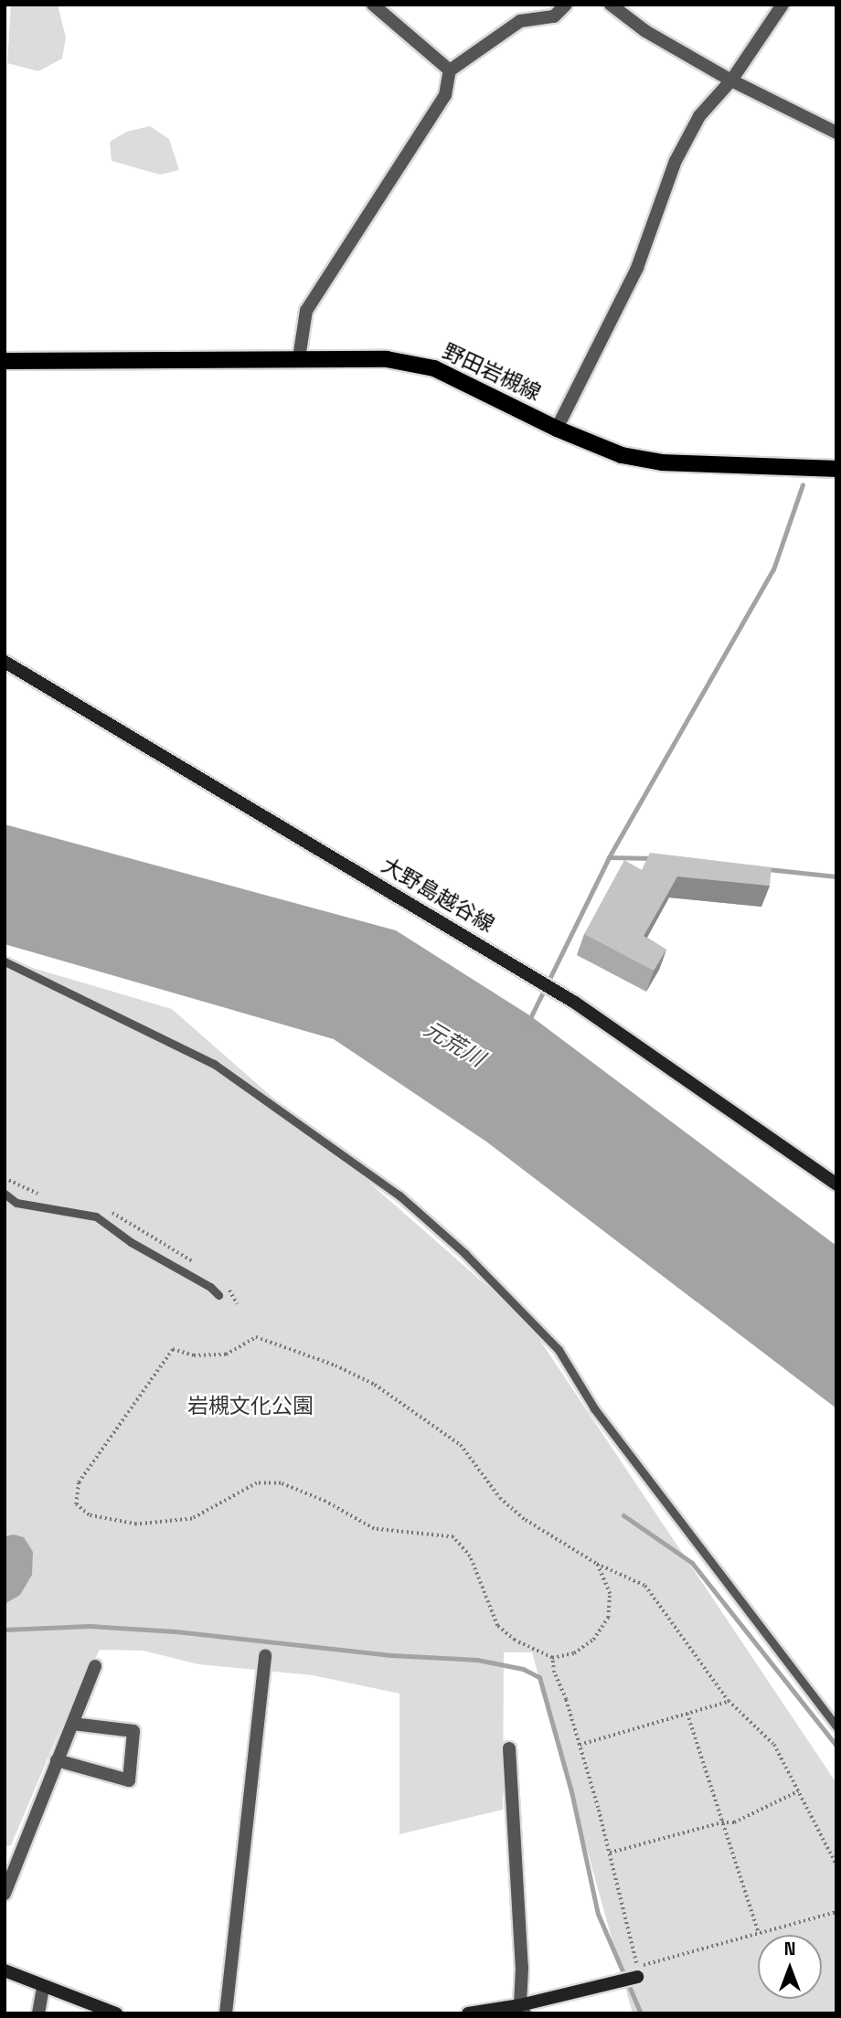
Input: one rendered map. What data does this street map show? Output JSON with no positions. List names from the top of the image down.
{
  "streets": {
    "main road": ["野田岩槻線", "大野島越谷線"]
  },
  "water": ["元荒川"],
  "parks": ["岩槻文化公園"],
  "north": "top"
}
